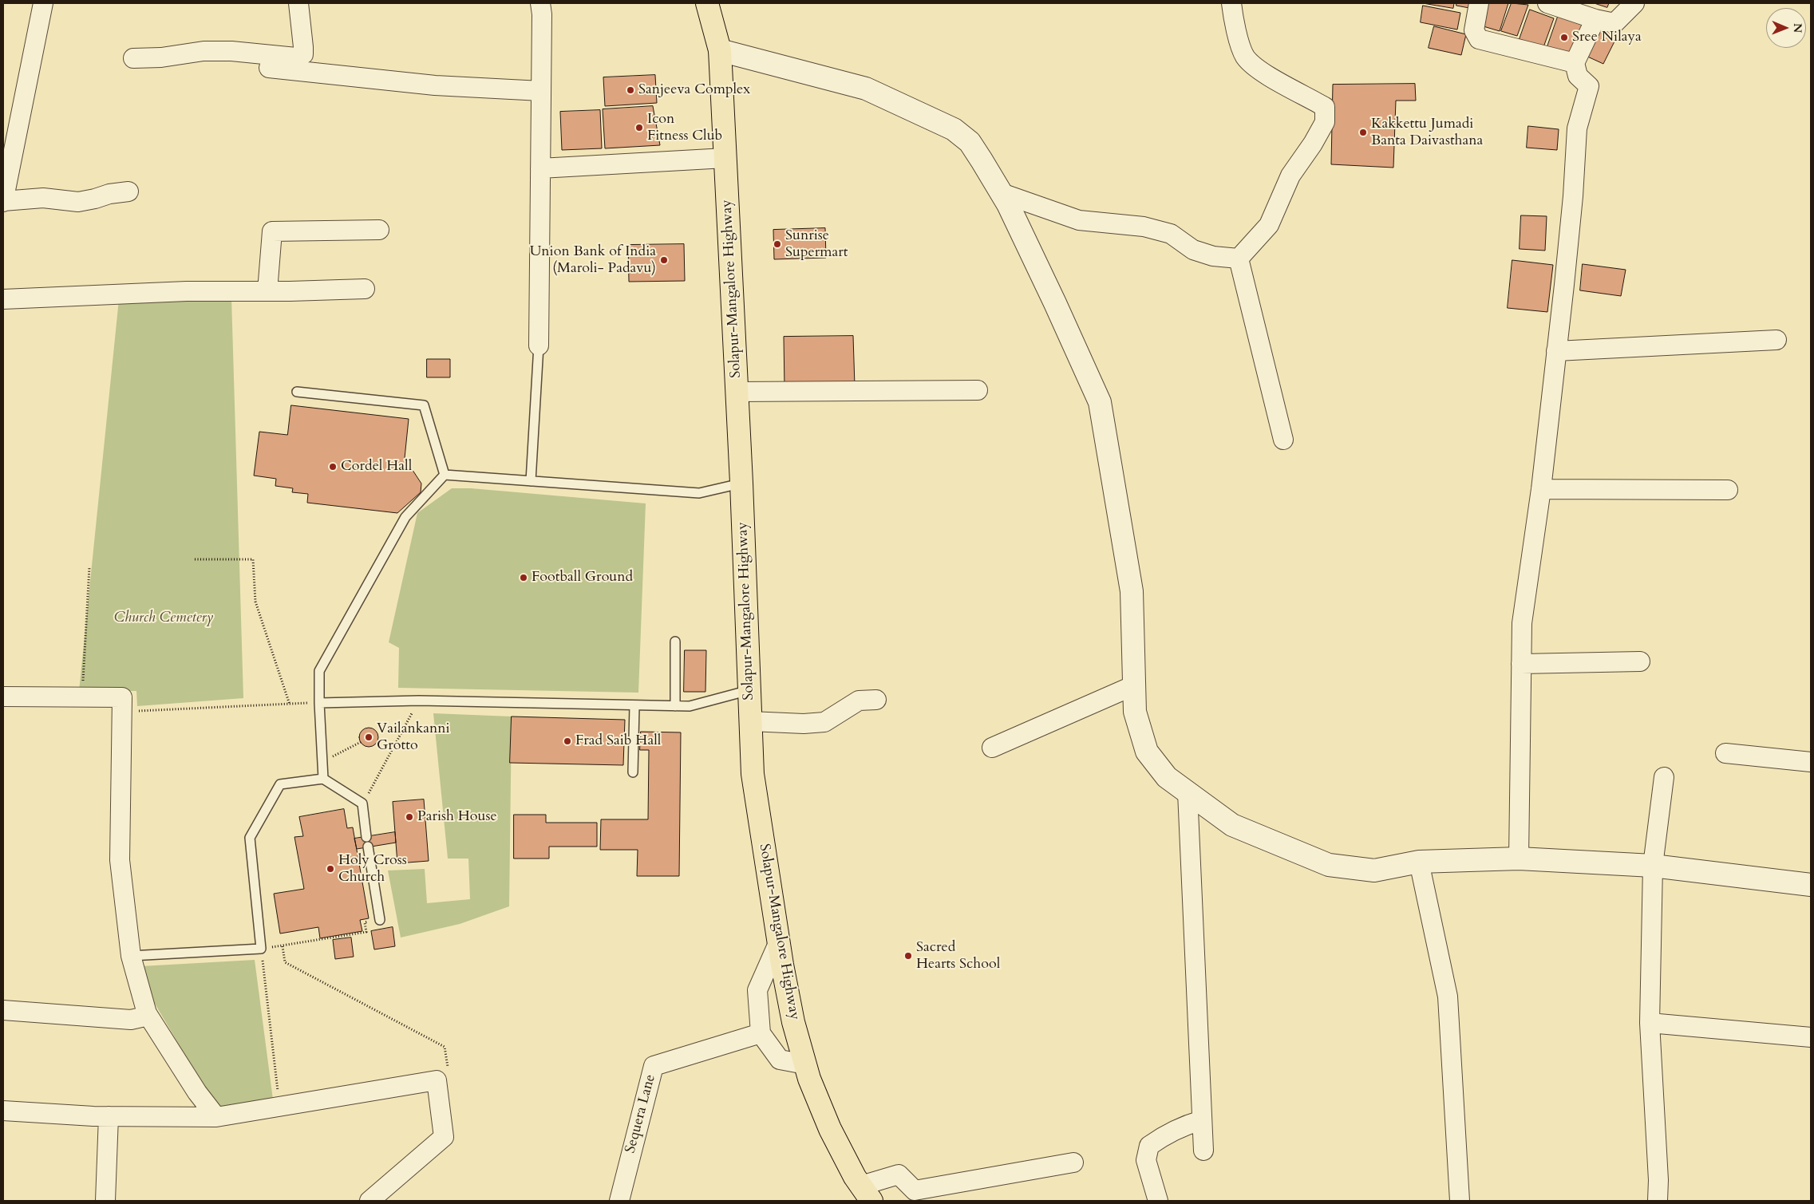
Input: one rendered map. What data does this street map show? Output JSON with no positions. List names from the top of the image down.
{
  "streets": {
    "highway": ["Solapur-Mangalore Highway"],
    "street": ["Sequera Lane"]
  },
  "parks": ["Church Cemetery"],
  "places": [
    "Sree Nilaya",
    "Sanjeeva Complex",
    "Icon Fitness Club",
    "Kakkettu Jumadi Banta Daivasthana",
    "Sunrise Supermart",
    "Union Bank of India (Maroli- Padavu)",
    "Cordel Hall",
    "Football Ground",
    "Vailankanni Grotto",
    "Frad Saib Hall",
    "Parish House",
    "Holy Cross Church",
    "Sacred Hearts School"
  ],
  "north": "right"
}
